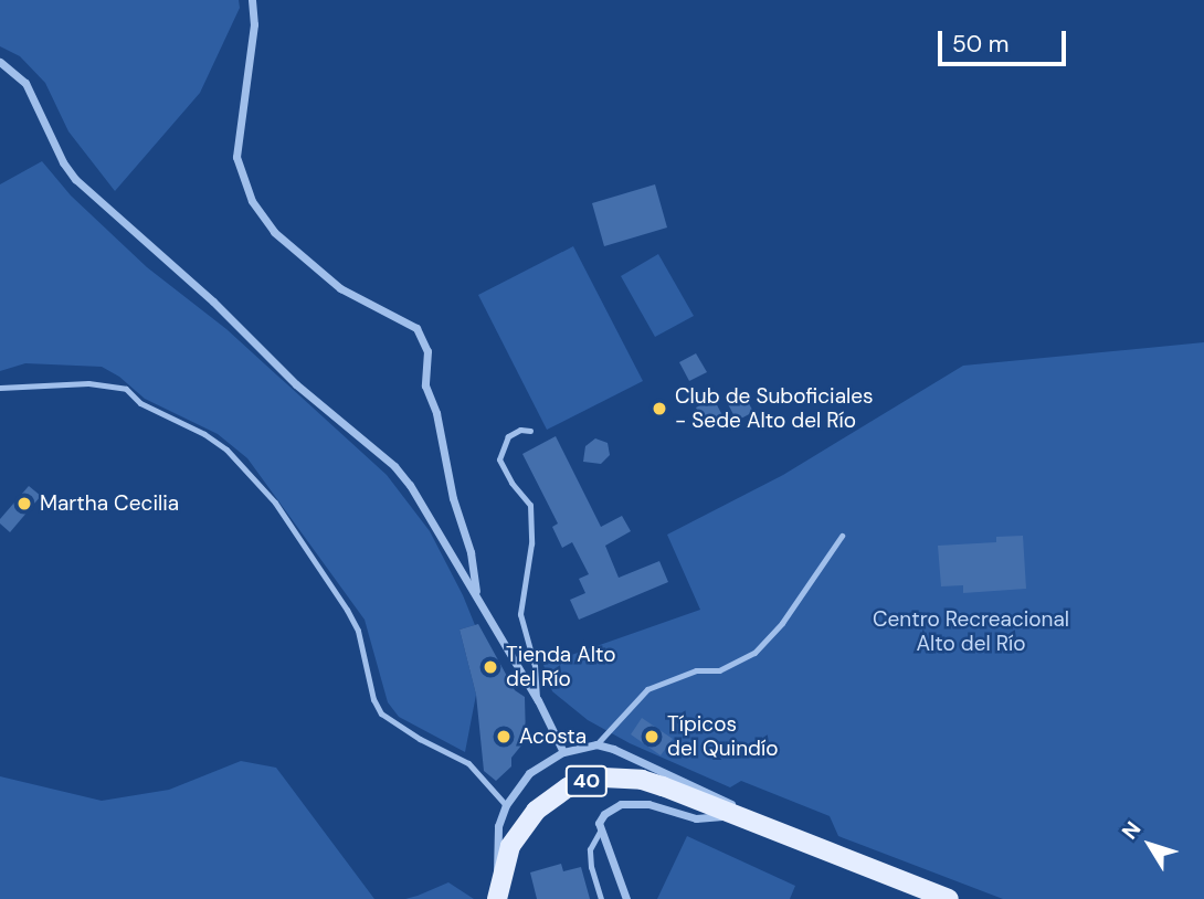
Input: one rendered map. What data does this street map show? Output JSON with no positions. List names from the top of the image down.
{
  "streets": {
    "main road": ["40"]
  },
  "parks": ["Centro Recreacional Alto del Río"],
  "places": [
    "Club de Suboficiales - Sede Alto del Río",
    "Martha Cecilia",
    "Tienda Alto del Río",
    "Acosta",
    "Típicos del Quindío"
  ],
  "scale_bar": "50 m",
  "north": "top left"
}
